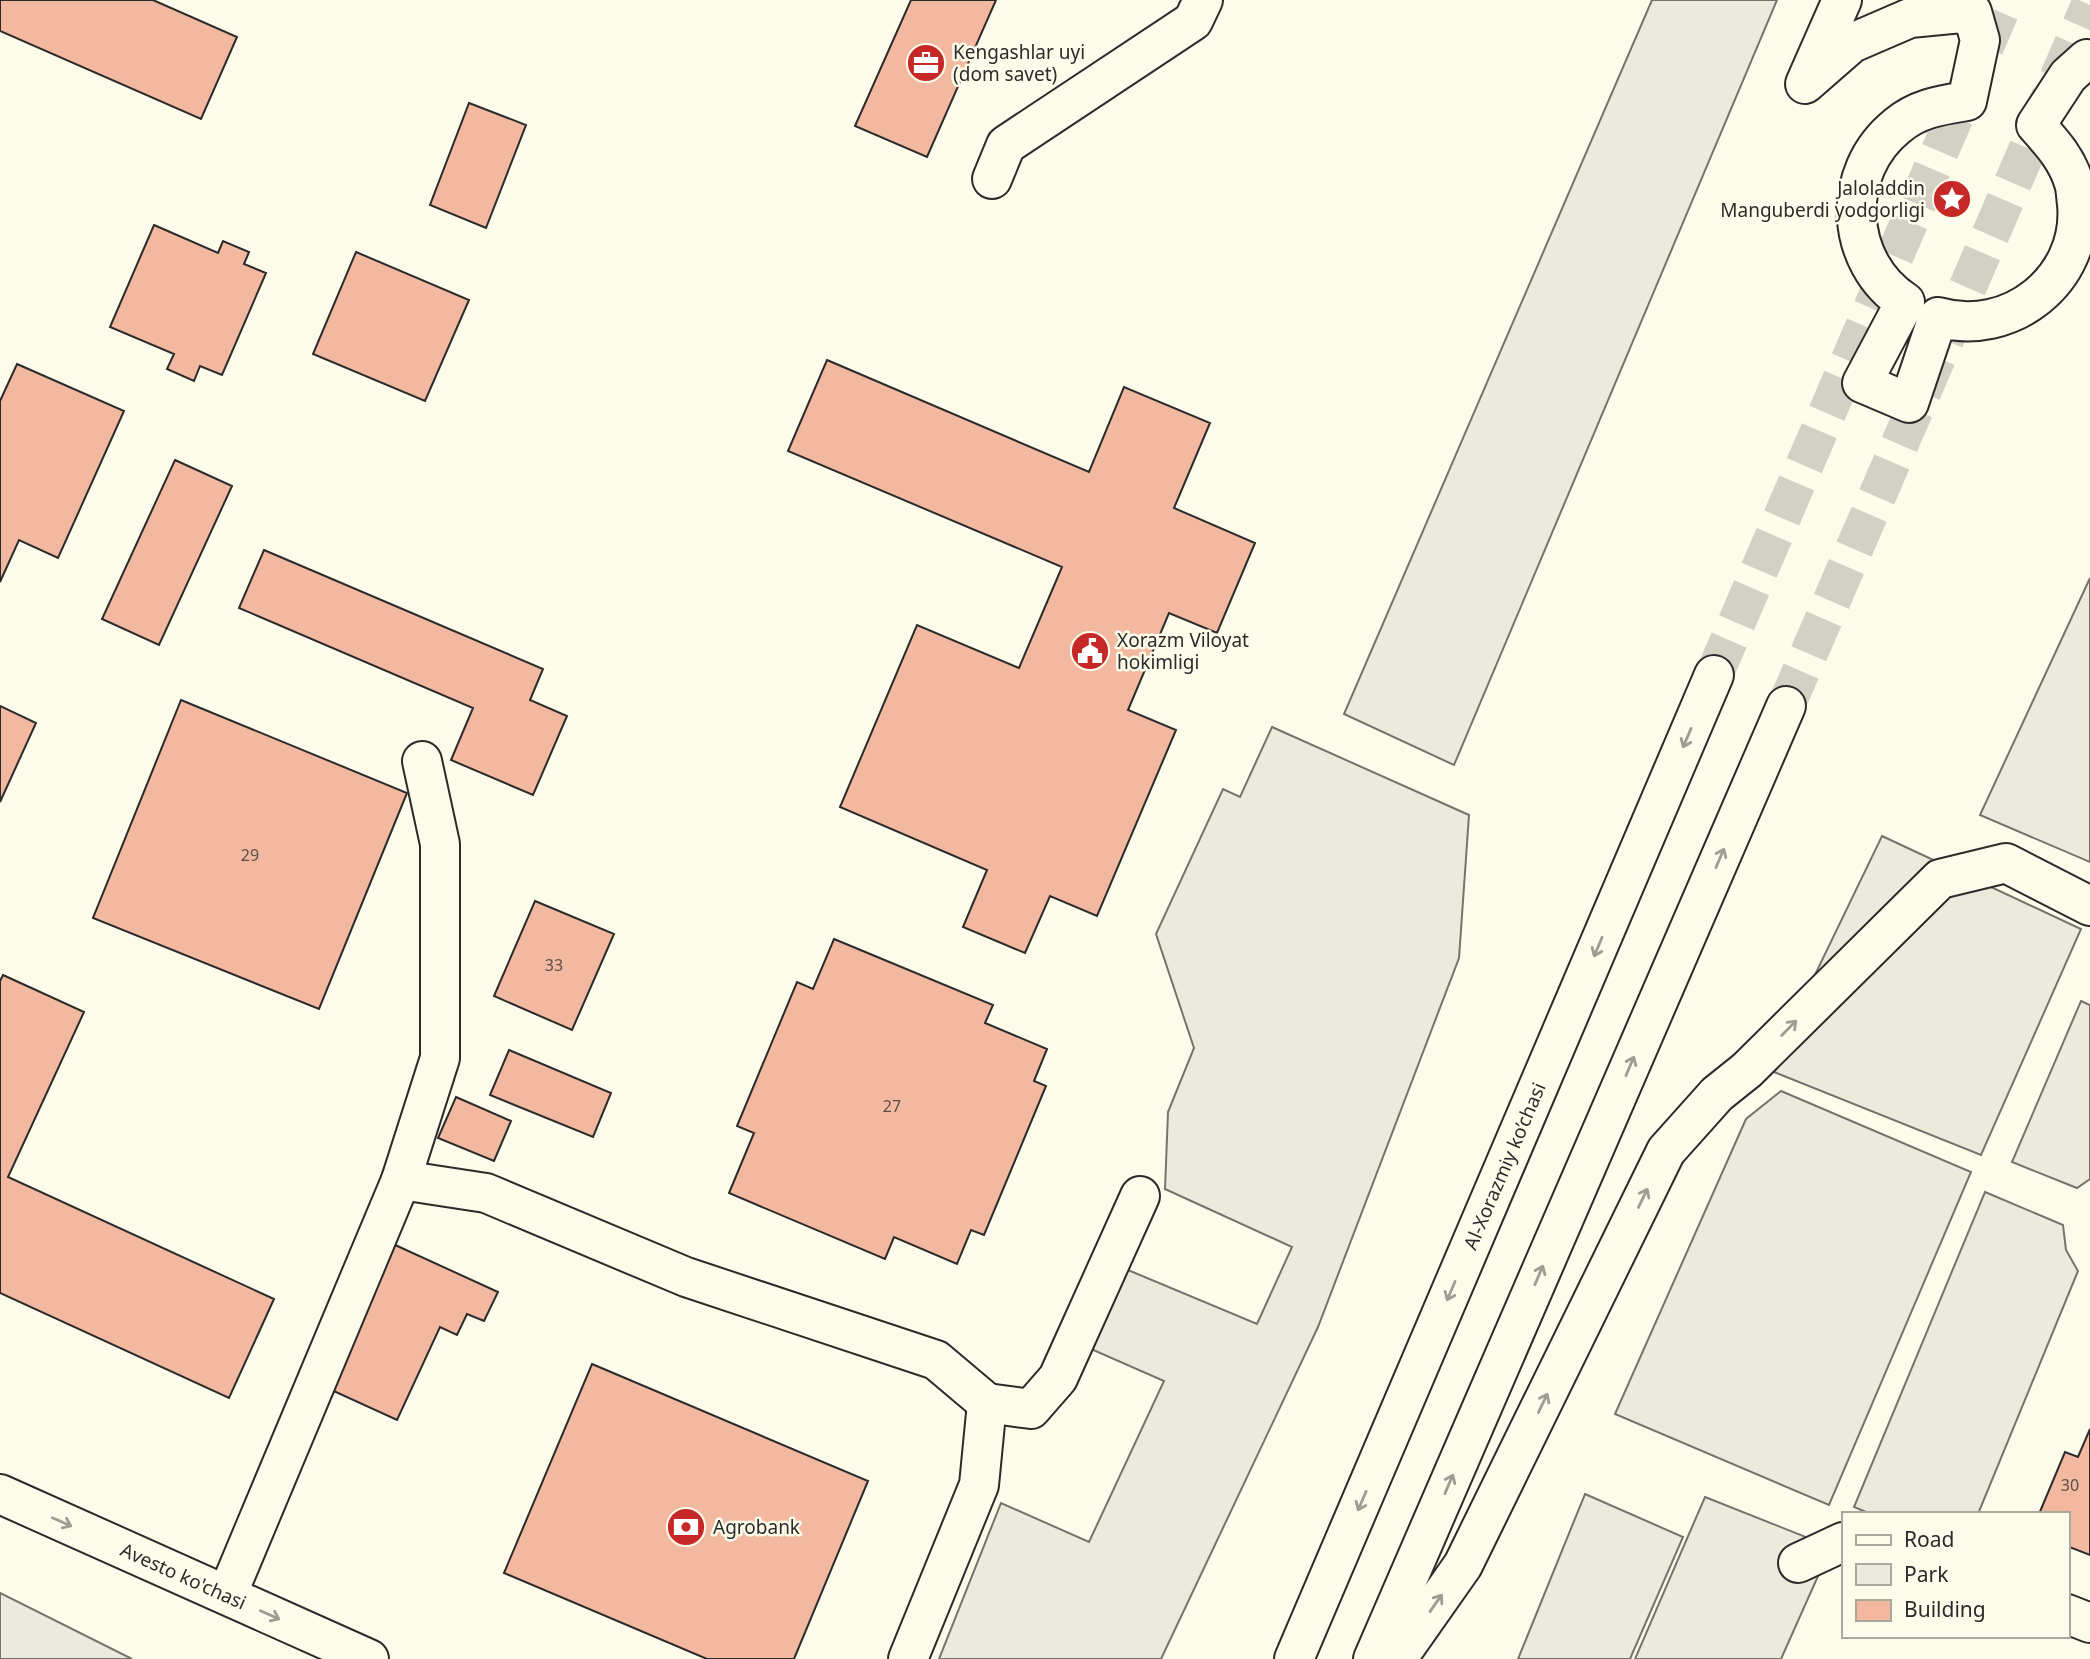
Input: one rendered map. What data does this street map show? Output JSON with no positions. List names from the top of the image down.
{
  "streets": {
    "street": ["Al-Xorazmiy ko’chasi", "Avesto ko'chasi"]
  },
  "one_way": ["Avesto ko'chasi"],
  "places": {
    "office": ["Kengashlar uyi (dom savet)"],
    "place": ["Jaloladdin Manguberdi yodgorligi"],
    "public building": ["Xorazm Viloyat hokimligi"],
    "bank": ["Agrobank"]
  },
  "house_numbers": [
    "29",
    "33",
    "27",
    "30"
  ],
  "legend": ["Road", "Park", "Building"]
}
